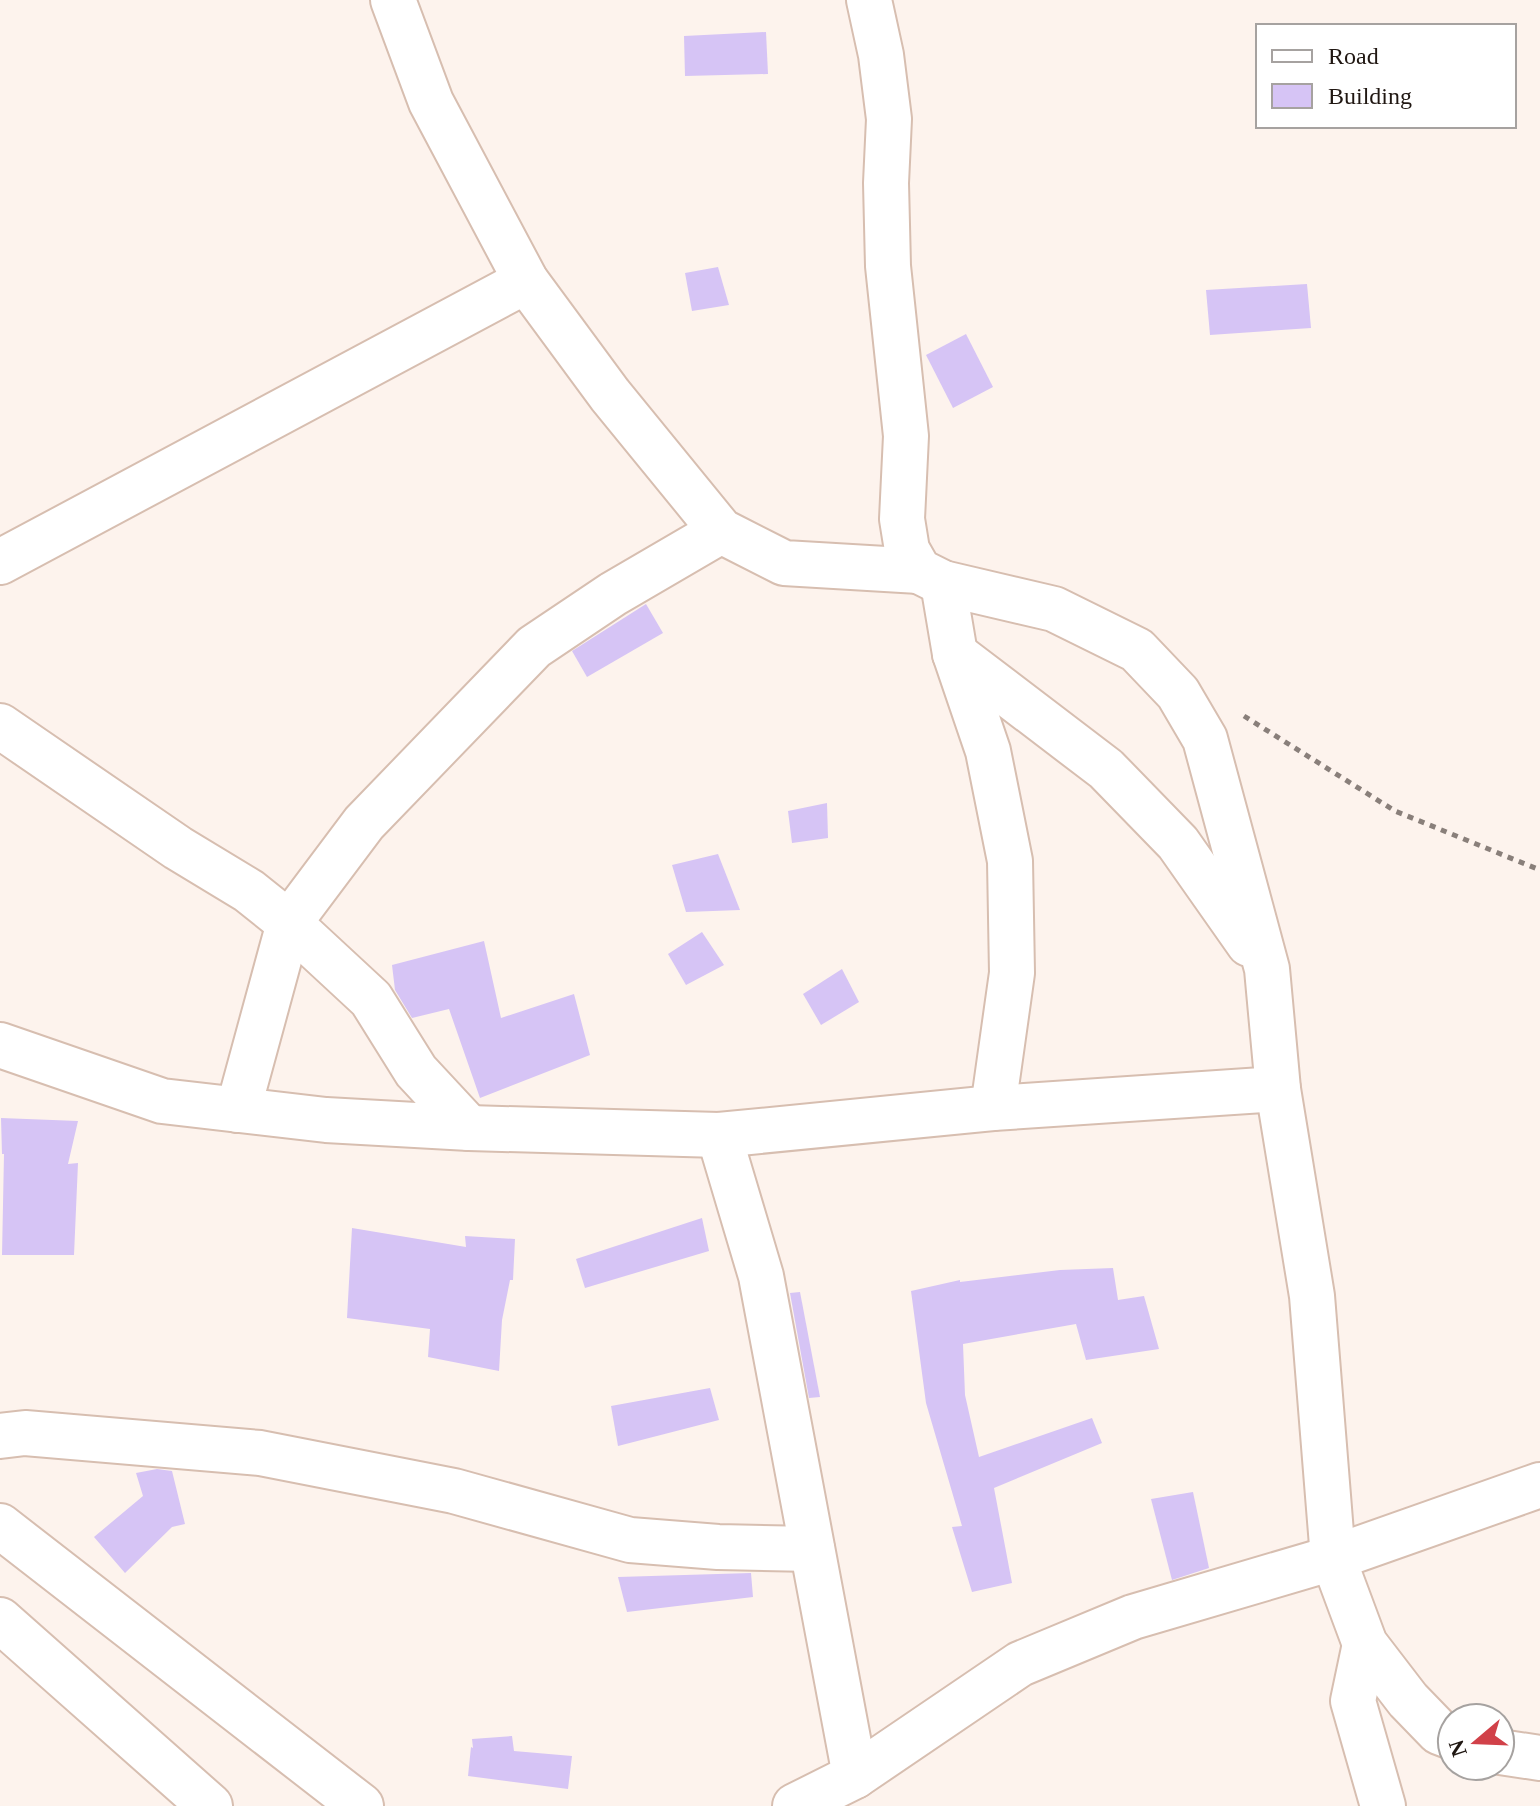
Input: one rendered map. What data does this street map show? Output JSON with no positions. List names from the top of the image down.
{
  "legend": ["Road", "Building"],
  "north": "left"
}
